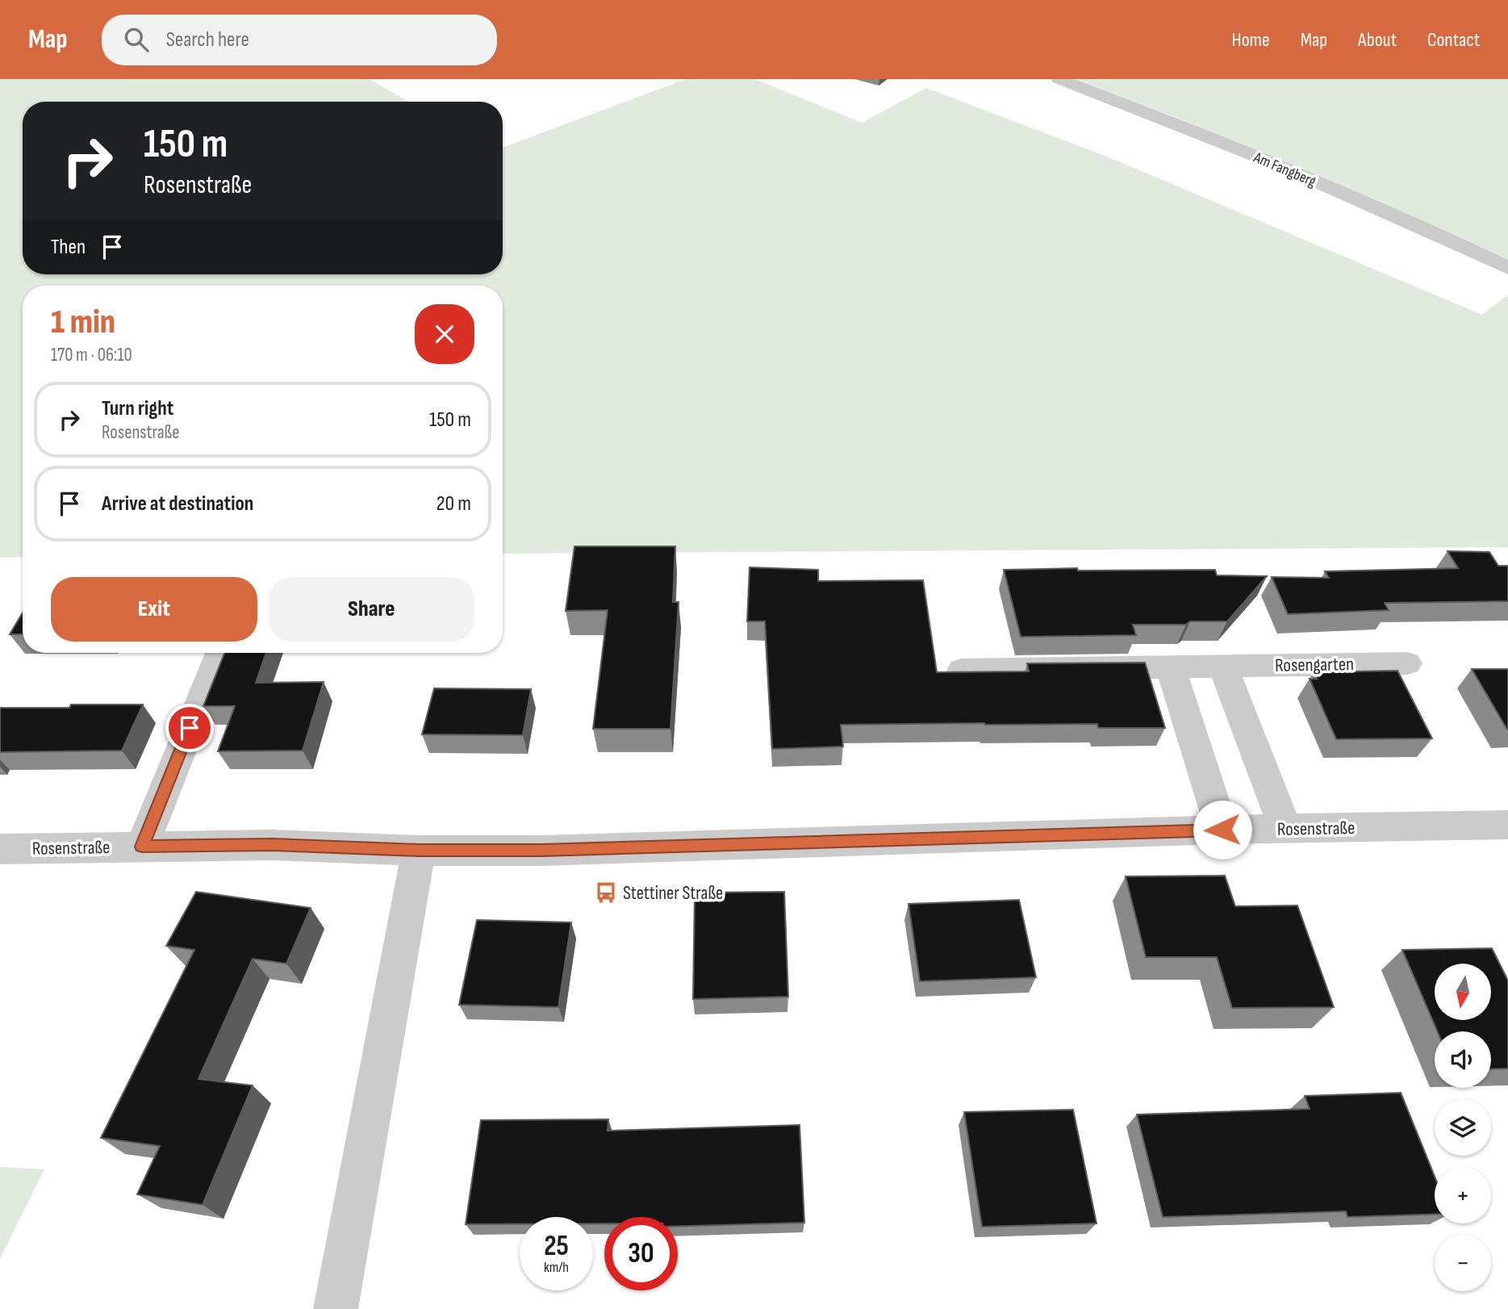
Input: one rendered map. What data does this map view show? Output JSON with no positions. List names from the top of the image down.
{
  "streets": {
    "street": ["Am Fangberg", "Rosengarten", "Rosenstraße"]
  },
  "places": {
    "bus stop": ["Stettiner Straße"]
  },
  "north": "bottom",
  "page": {
    "header": "Map",
    "search": "Search here",
    "nav": [
      "Home",
      "Map",
      "About",
      "Contact"
    ],
    "turn": ["150 m", "Rosenstraße"],
    "then": "Then",
    "heading": ["1 min", "170 m · 06:10"],
    "list": [
      {
        "name": "Turn right",
        "note": "Rosenstraße",
        "value": "150 m"
      },
      {
        "name": "Arrive at destination",
        "value": "20 m"
      }
    ],
    "buttons": ["Exit", "Share"],
    "map_buttons": ["+", "−"],
    "speed": "25 km/h",
    "limit": "30"
  }
}
